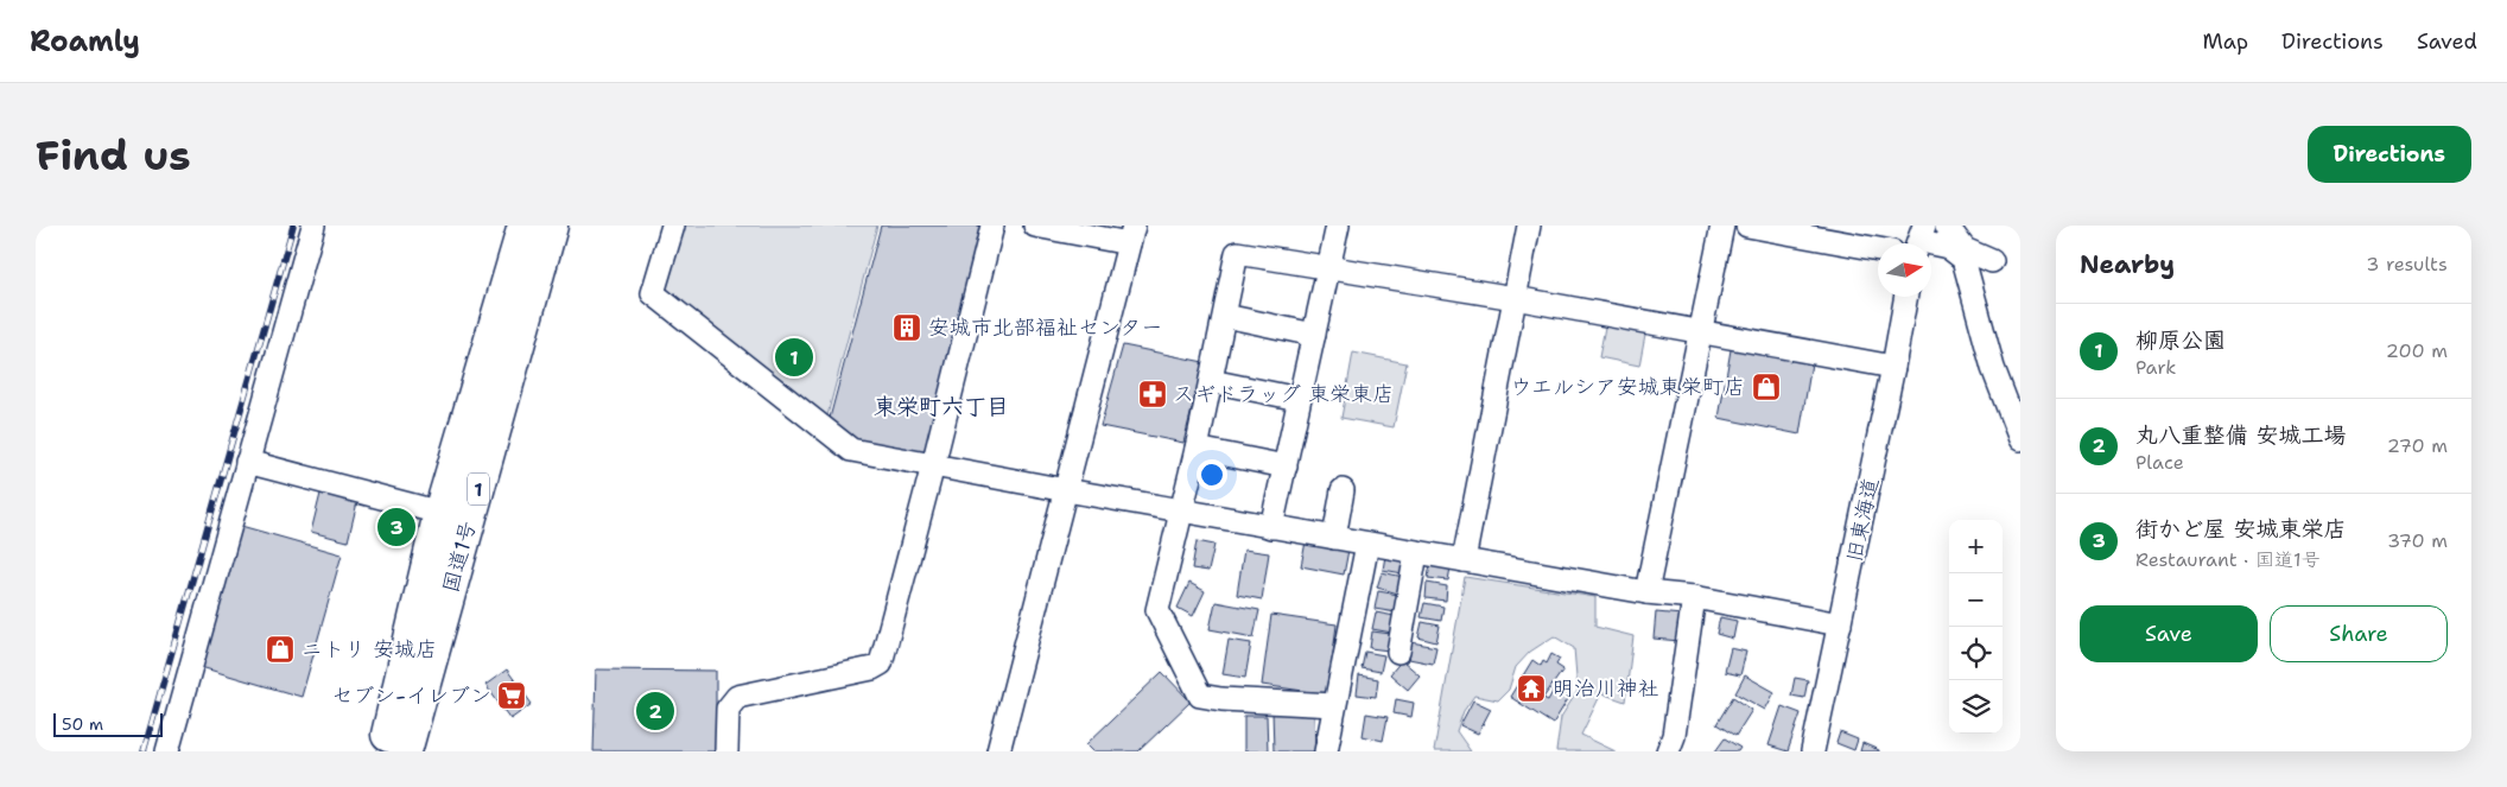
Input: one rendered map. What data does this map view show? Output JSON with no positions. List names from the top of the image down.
{
  "streets": {
    "highway": ["1", "国道1号"],
    "street": ["旧東海道"]
  },
  "districts": ["東栄町六丁目"],
  "places": {
    "building": ["安城市北部福祉センター"],
    "shop": ["ウエルシア安城東栄町店", "ニトリ 安城店"],
    "pharmacy": ["スギドラッグ 東栄東店"],
    "temple": ["明治川神社"],
    "supermarket": ["セブン-イレブン"]
  },
  "scale_bar": "50 m",
  "north": "right",
  "page": {
    "header": "Roamly",
    "nav": ["Map", "Directions", "Saved"],
    "buttons": [
      "Directions",
      ["Save", "Share"]
    ],
    "title": "Find us",
    "heading": ["Nearby", "3 results"],
    "list": [
      {
        "mark": "1",
        "name": "柳原公園",
        "note": "Park",
        "value": "200 m"
      },
      {
        "mark": "2",
        "name": "丸八重整備 安城工場",
        "note": "Place",
        "value": "270 m"
      },
      {
        "mark": "3",
        "name": "街かど屋 安城東栄店",
        "note": "Restaurant · 国道1号",
        "value": "370 m"
      }
    ],
    "pins": ["1", "3", "2"],
    "map_buttons": ["+", "−"],
    "scale": "50 m"
  }
}
